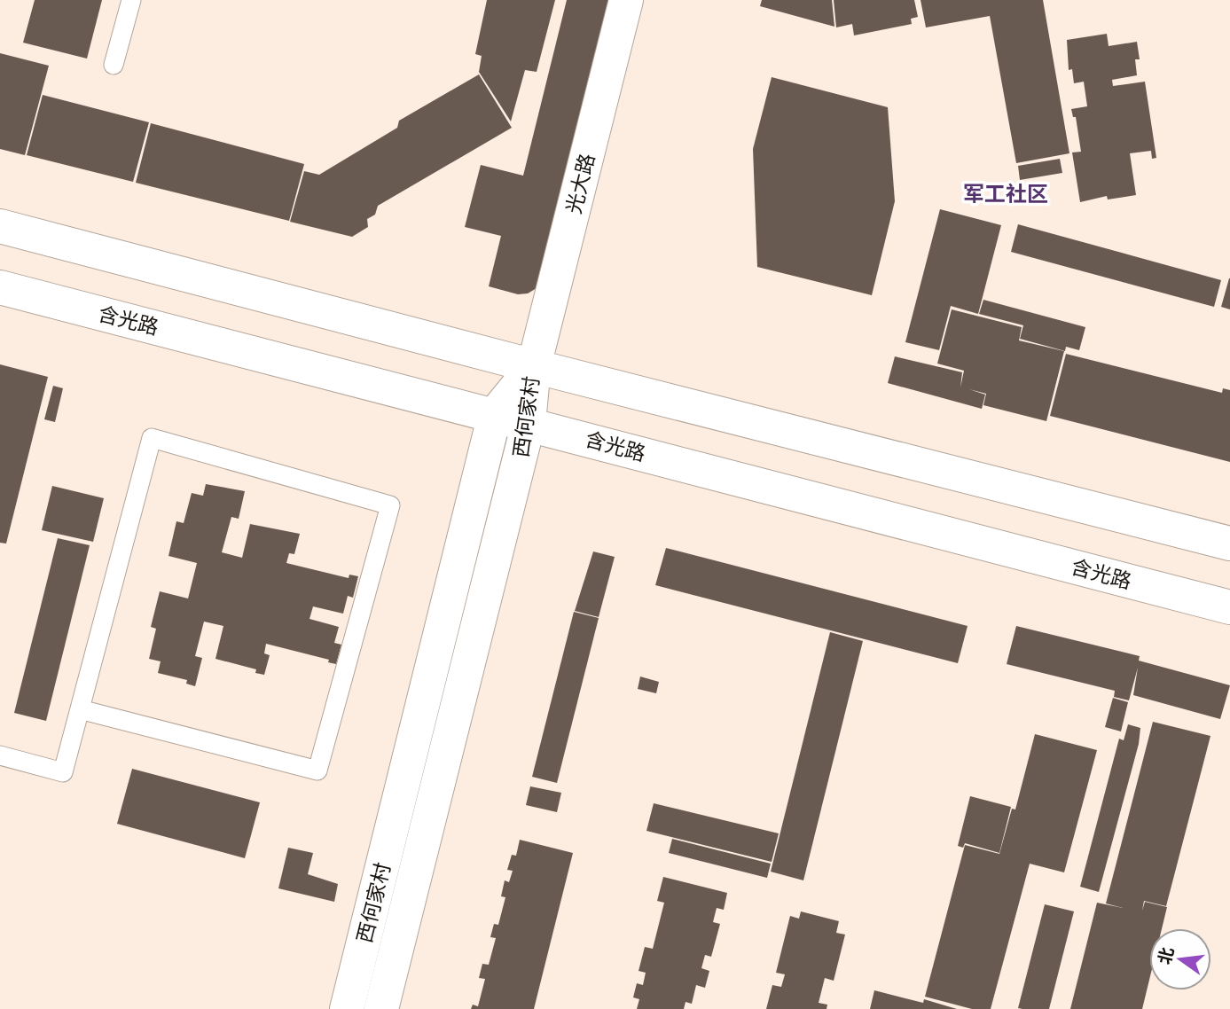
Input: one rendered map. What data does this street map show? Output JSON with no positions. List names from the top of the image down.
{
  "streets": {
    "main road": ["光大路", "含光路", "西何家村"]
  },
  "crossings": [
    ["光大路", "西何家村"],
    ["含光路", "西何家村"]
  ],
  "districts": ["军工社区"],
  "north": "left"
}
